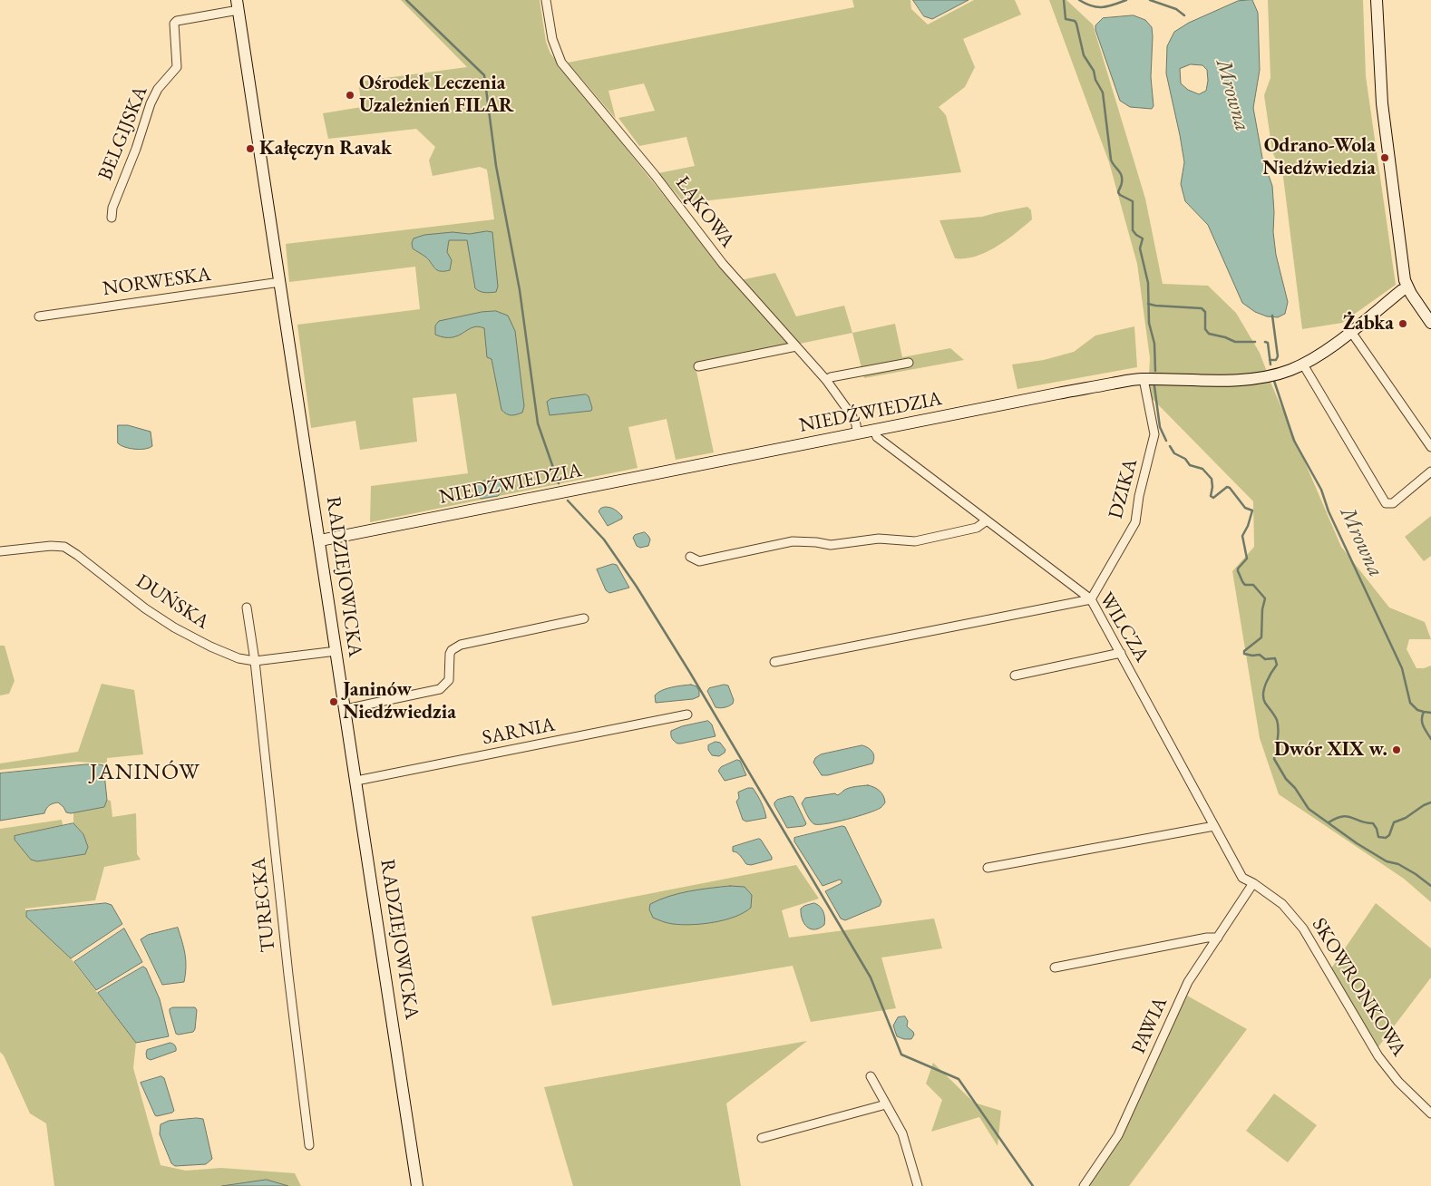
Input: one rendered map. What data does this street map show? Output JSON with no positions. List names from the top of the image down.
{
  "streets": {
    "street": [
      "BELGIJSKA",
      "ŁĄKOWA",
      "NORWESKA",
      "NIEDŹWIEDZIA",
      "DZIKA",
      "RADZIEJOWICKA",
      "DUŃSKA",
      "WILCZA",
      "SARNIA",
      "TURECKA",
      "SKOWRONKOWA",
      "PAWIA"
    ]
  },
  "crossings": [
    ["BELGIJSKA", "RADZIEJOWICKA"],
    ["ŁĄKOWA", "NIEDŹWIEDZIA"],
    ["NORWESKA", "RADZIEJOWICKA"],
    ["NIEDŹWIEDZIA", "DZIKA"],
    ["NIEDŹWIEDZIA", "RADZIEJOWICKA"],
    ["NIEDŹWIEDZIA", "WILCZA"],
    ["DZIKA", "WILCZA"],
    ["RADZIEJOWICKA", "DUŃSKA"],
    ["RADZIEJOWICKA", "SARNIA"],
    ["DUŃSKA", "TURECKA"],
    ["WILCZA", "SKOWRONKOWA"],
    ["WILCZA", "PAWIA"],
    ["SKOWRONKOWA", "PAWIA"]
  ],
  "districts": ["JANINÓW"],
  "water": ["Mrowna"],
  "places": [
    "Ośrodek Leczenia Uzależnień FILAR",
    "Kałęczyn Ravak",
    "Odrano-Wola Niedźwiedzia",
    "Żabka",
    "Janinów Niedźwiedzia",
    "Dwór XIX w."
  ]
}
